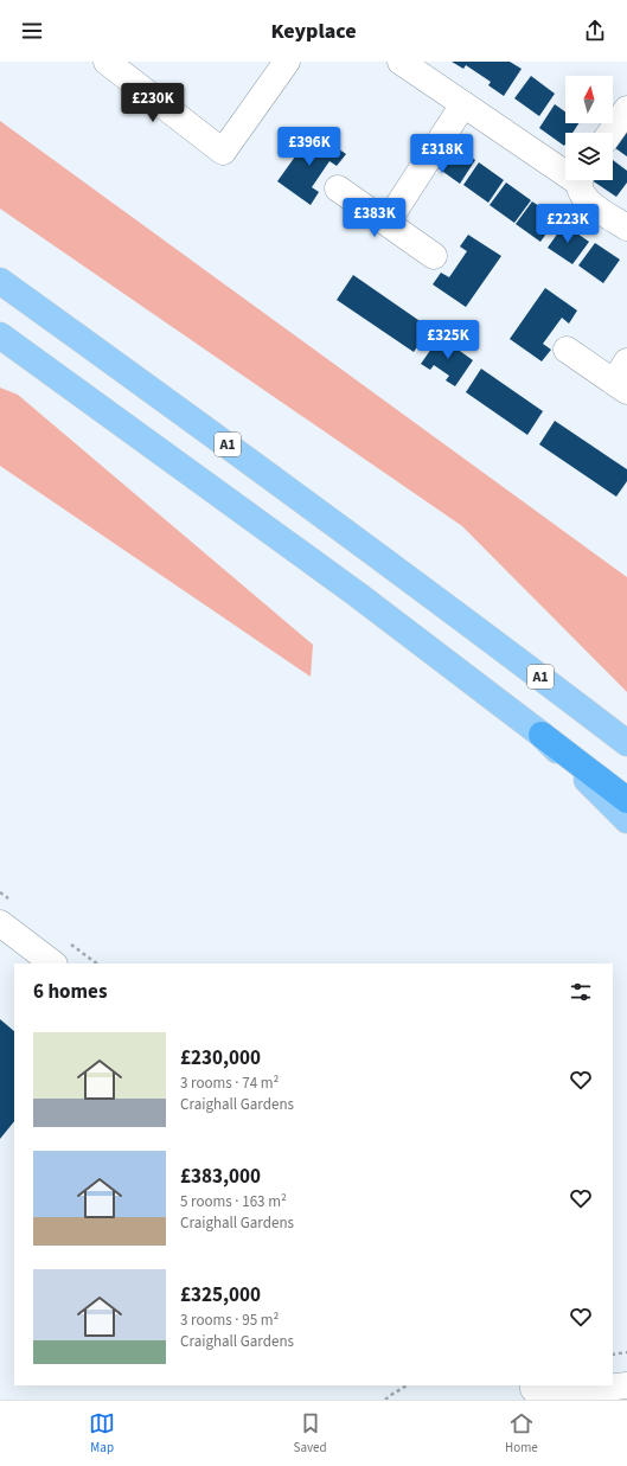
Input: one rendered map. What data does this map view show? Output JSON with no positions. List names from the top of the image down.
{
  "streets": {
    "main road": ["A1"]
  },
  "north": "top",
  "page": {
    "header": "Keyplace",
    "price": [
      "£230K",
      "£396K",
      "£318K",
      "£383K",
      "£223K",
      "£325K"
    ],
    "heading": "6 homes",
    "list": [
      {
        "name": "£230,000",
        "note": "3 rooms · 74 m² · Craighall Gardens"
      },
      {
        "name": "£383,000",
        "note": "5 rooms · 163 m² · Craighall Gardens"
      },
      {
        "name": "£325,000",
        "note": "3 rooms · 95 m² · Craighall Gardens"
      }
    ],
    "tabs": ["Map", "Saved", "Home"]
  }
}
